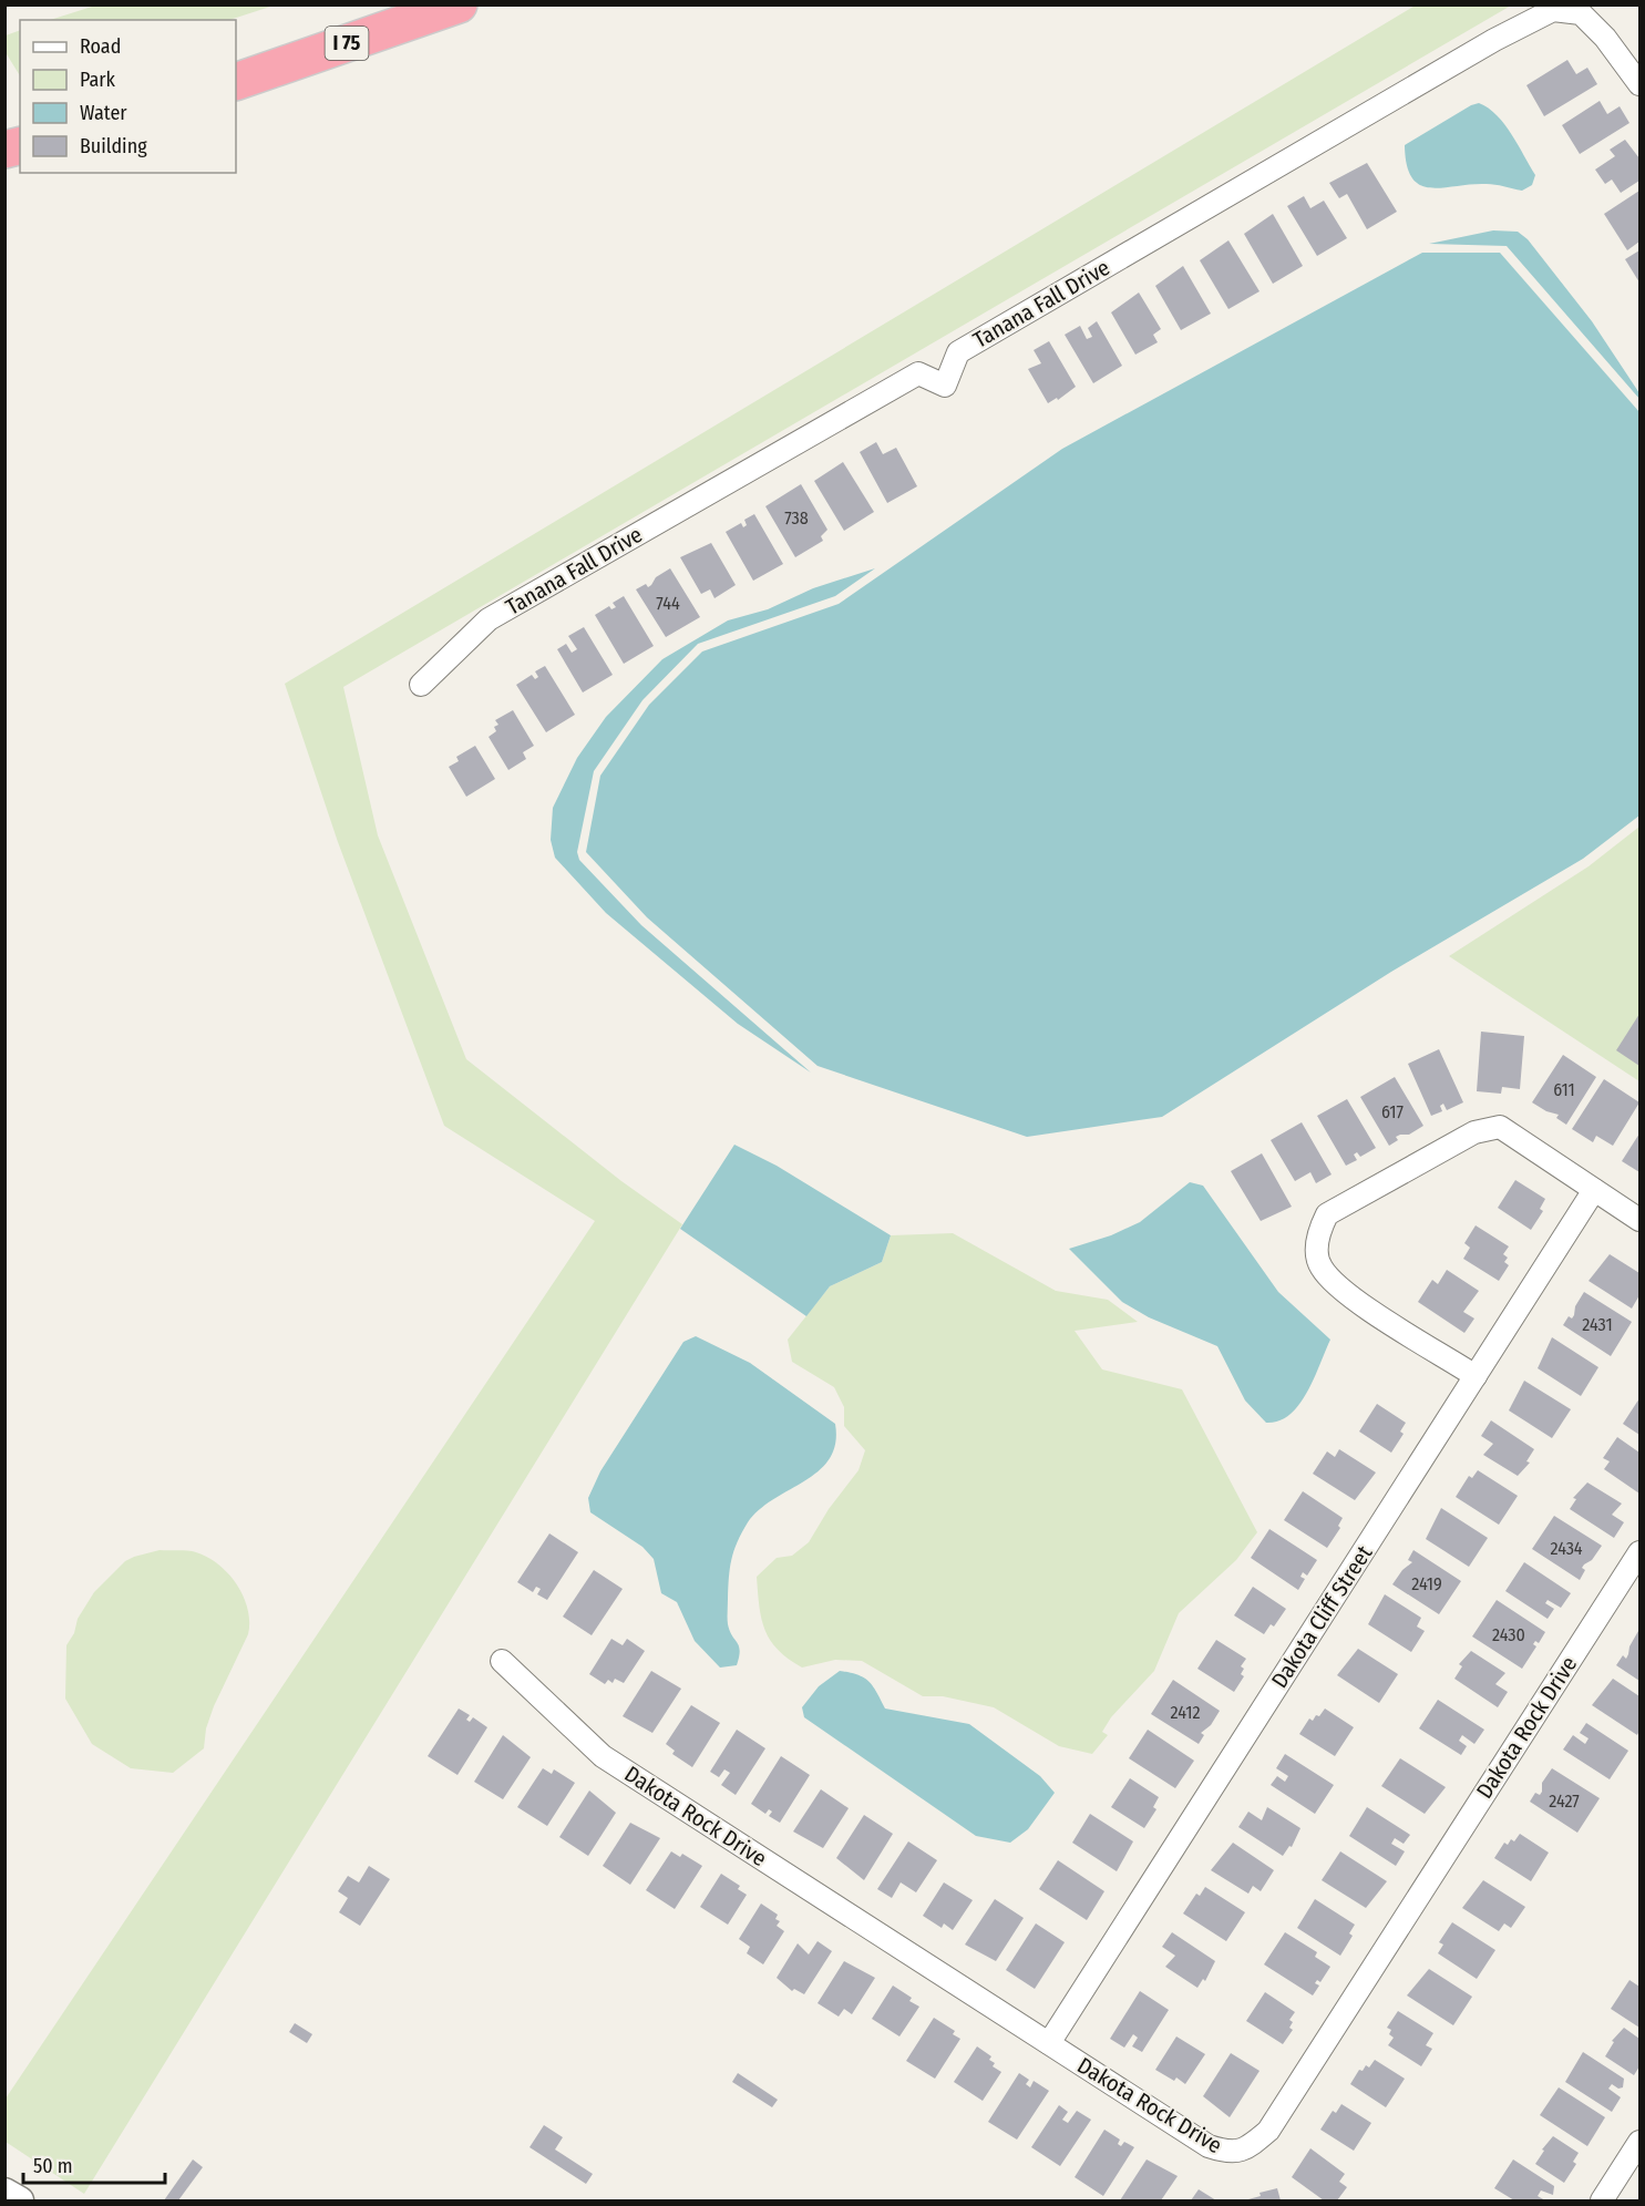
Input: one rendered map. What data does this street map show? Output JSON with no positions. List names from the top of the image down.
{
  "streets": {
    "highway": ["I 75"],
    "street": ["Tanana Fall Drive", "Dakota Cliff Street", "Dakota Rock Drive"]
  },
  "crossings": [
    ["Dakota Cliff Street", "Dakota Rock Drive"]
  ],
  "house_numbers": [
    "738",
    "744",
    "611",
    "617",
    "2431",
    "2434",
    "2419",
    "2430",
    "2412",
    "2427"
  ],
  "legend": [
    "Road",
    "Park",
    "Water",
    "Building"
  ],
  "scale_bar": "50 m"
}
